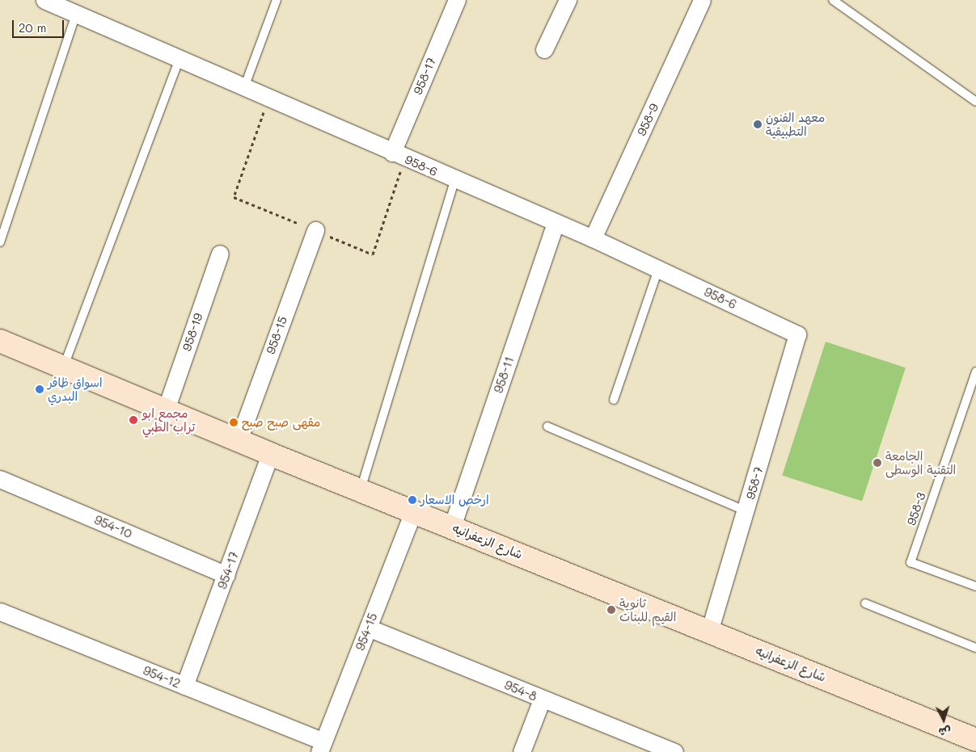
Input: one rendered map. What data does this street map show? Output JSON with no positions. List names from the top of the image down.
{
  "streets": {
    "street": [
      "958-17",
      "958-9",
      "958-6",
      "958-19",
      "958-15",
      "958-11",
      "958-7",
      "954-10",
      "شارع الزعفرانيه",
      "954-17",
      "954-15",
      "954-12",
      "954-8"
    ],
    "lane": ["958-3"]
  },
  "crossings": [
    ["958-17", "958-6"],
    ["958-9", "958-6"],
    ["958-6", "958-11"],
    ["958-6", "958-7"],
    ["958-19", "شارع الزعفرانيه"],
    ["958-15", "شارع الزعفرانيه"],
    ["958-11", "شارع الزعفرانيه"],
    ["958-7", "شارع الزعفرانيه"],
    ["954-10", "954-17"],
    ["شارع الزعفرانيه", "954-17"],
    ["شارع الزعفرانيه", "954-15"],
    ["954-17", "954-12"],
    ["954-15", "954-12"],
    ["954-15", "954-8"]
  ],
  "places": [
    "معهد الفنون التطبيقية",
    "اسواق ظافر البدري",
    "مجمع ابو تراب الطبي",
    "مقهى صبح صبح",
    "الجامعة التقنية الوسطى",
    "ارخص الاسعار",
    "ثانوية القيم للبنات"
  ],
  "scale_bar": "20 m",
  "north": "bottom"
}
